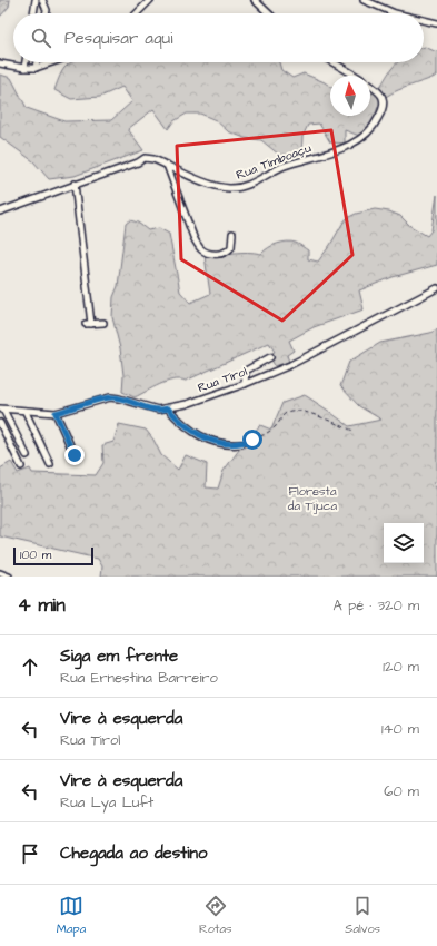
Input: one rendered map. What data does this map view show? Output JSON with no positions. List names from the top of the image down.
{
  "streets": {
    "street": ["Rua Timboaçu", "Rua Tirol"]
  },
  "parks": ["Floresta da Tijuca"],
  "scale_bar": "100 m",
  "north": "top",
  "page": {
    "search": "Pesquisar aqui",
    "scale": "100 m",
    "heading": ["4 min", "A pé · 320 m"],
    "list": [
      ["Siga em frente", "Rua Ernestina Barreiro", "120 m"],
      ["Vire à esquerda", "Rua Tirol", "140 m"],
      ["Vire à esquerda", "Rua Lya Luft", "60 m"],
      "Chegada ao destino"
    ],
    "nav": ["Mapa", "Rotas", "Salvos"]
  }
}
